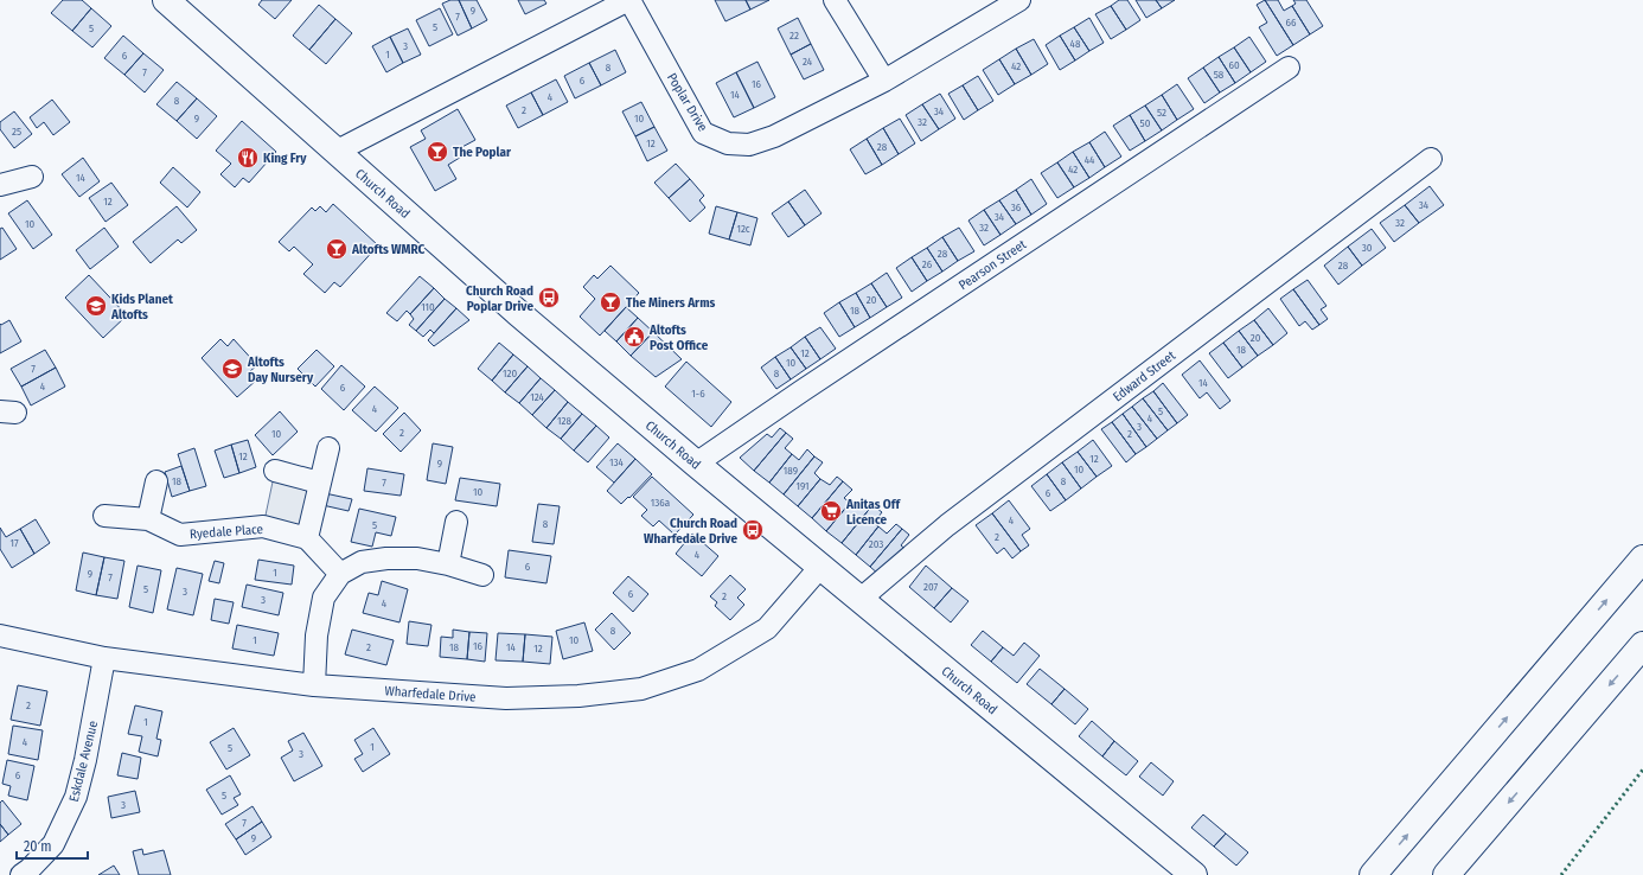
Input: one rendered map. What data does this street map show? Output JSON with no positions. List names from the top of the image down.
{
  "streets": {
    "main road": ["Church Road"],
    "street": [
      "Poplar Drive",
      "Pearson Street",
      "Edward Street",
      "Ryedale Place",
      "Wharfedale Drive",
      "Eskdale Avenue"
    ]
  },
  "crossings": [
    ["Poplar Drive", "Church Road"],
    ["Church Road", "Pearson Street"],
    ["Church Road", "Edward Street"],
    ["Church Road", "Wharfedale Drive"],
    ["Wharfedale Drive", "Eskdale Avenue"]
  ],
  "places": {
    "bar": ["The Poplar", "Altofts WMRC", "The Miners Arms"],
    "restaurant": ["King Fry"],
    "bus stop": ["Church Road Poplar Drive", "Church Road Wharfedale Drive"],
    "school or university": ["Kids Planet Altofts", "Altofts Day Nursery"],
    "public building": ["Altofts Post Office"],
    "supermarket": ["Anitas Off Licence"]
  },
  "house_numbers": [
    "9",
    "7",
    "66",
    "5",
    "5",
    "22",
    "48",
    "3",
    "1",
    "6",
    "24",
    "60",
    "42",
    "8",
    "7",
    "58",
    "6",
    "16",
    "14",
    "4",
    "8",
    "2",
    "34",
    "52",
    "9",
    "10",
    "32",
    "50",
    "25",
    "12",
    "28",
    "44",
    "42",
    "14",
    "12",
    "34",
    "36",
    "34",
    "32",
    "10",
    "32",
    "12c",
    "30",
    "28",
    "26",
    "28",
    "20",
    "110",
    "18",
    "20",
    "18",
    "12",
    "10",
    "7",
    "120",
    "8",
    "14",
    "4",
    "6",
    "1-6",
    "124",
    "4",
    "5",
    "4",
    "128",
    "3",
    "2",
    "10",
    "2",
    "12",
    "12",
    "134",
    "9",
    "10",
    "189",
    "18",
    "8",
    "7",
    "191",
    "10",
    "6",
    "136a",
    "4",
    "8",
    "5",
    "2",
    "17",
    "203",
    "4",
    "6",
    "1",
    "9",
    "7",
    "207",
    "5",
    "3",
    "6",
    "2",
    "3",
    "4",
    "8",
    "1",
    "10",
    "16",
    "2",
    "18",
    "14",
    "12",
    "2",
    "1",
    "4",
    "1",
    "5",
    "3",
    "6",
    "5",
    "3",
    "7",
    "9"
  ],
  "scale_bar": "20 m"
}
